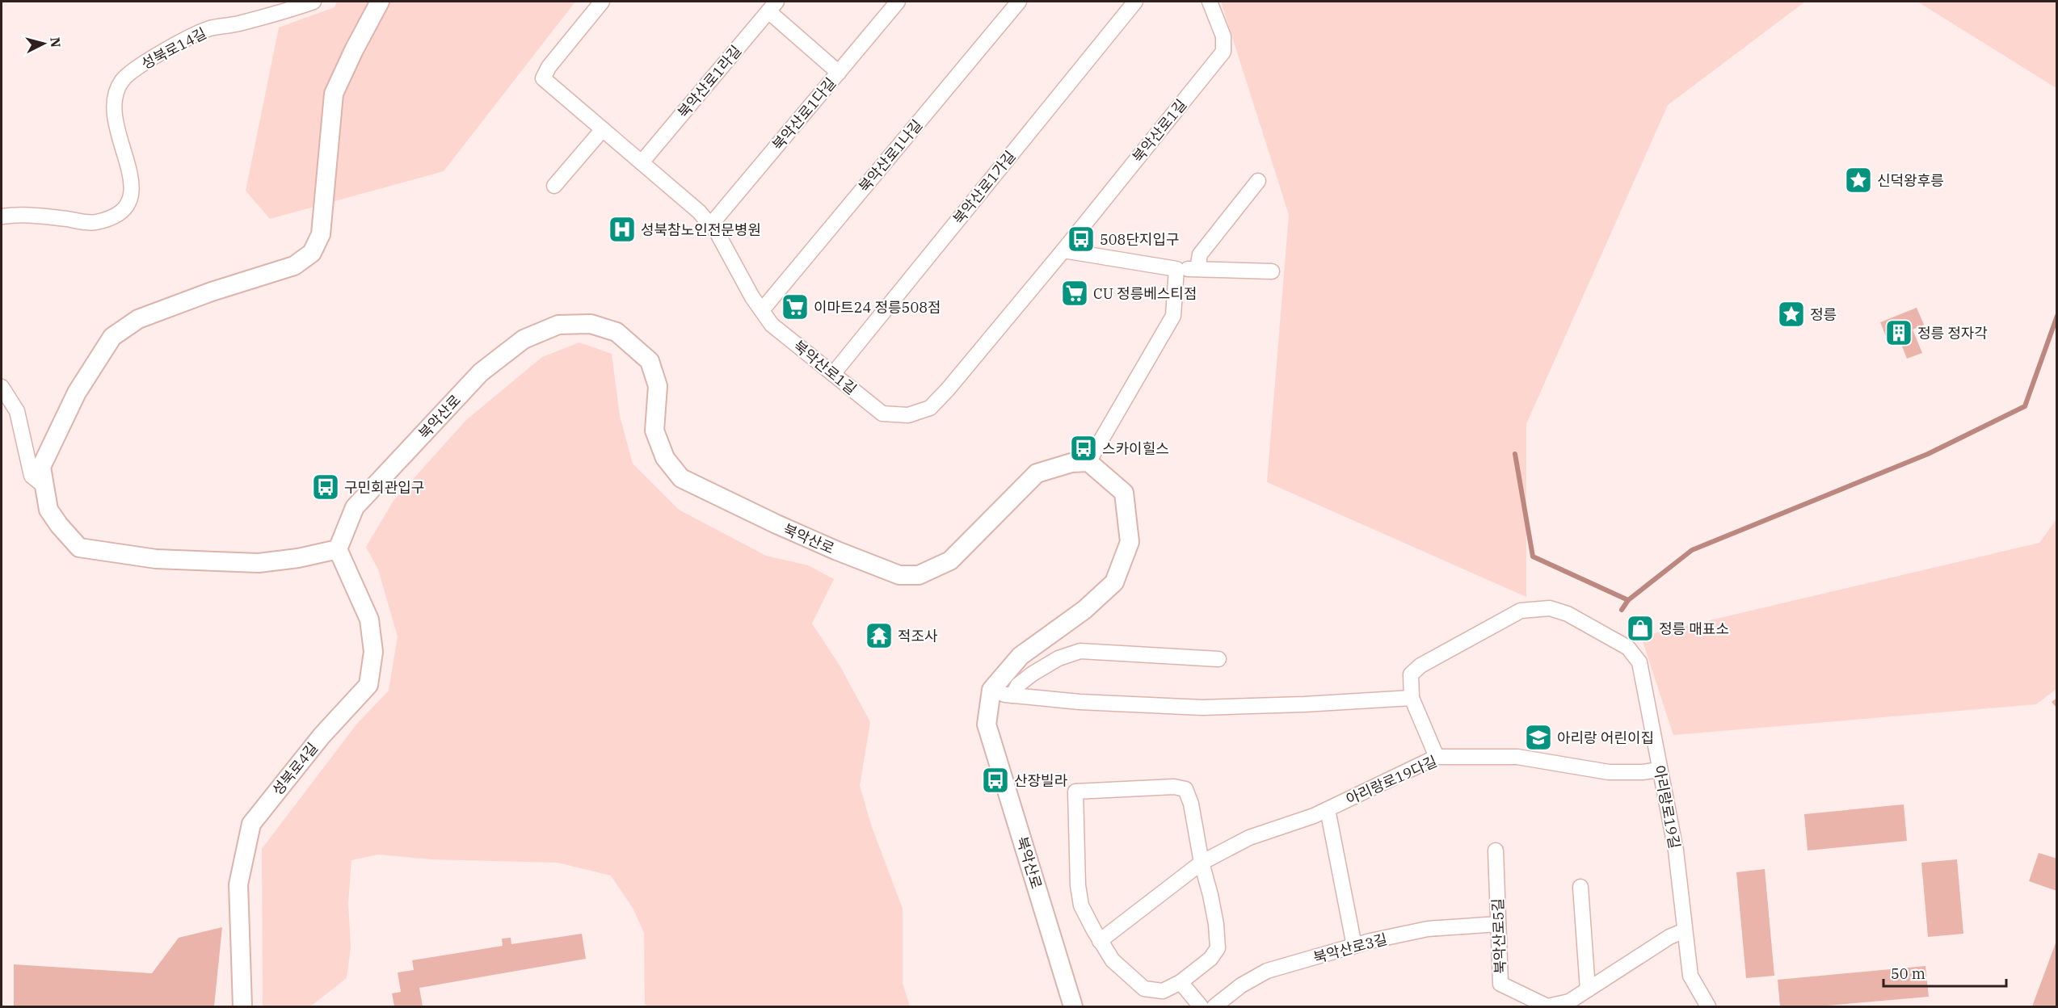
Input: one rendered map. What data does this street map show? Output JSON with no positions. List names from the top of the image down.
{
  "streets": {
    "street": [
      "성북로14길",
      "북악산로1라길",
      "북악산로1다길",
      "북악산로1길",
      "북악산로1나길",
      "북악산로1가길",
      "북악산로",
      "성북로4길",
      "아리랑로19다길",
      "아리랑로19길",
      "북악산로5길",
      "북악산로3길"
    ]
  },
  "crossings": [
    ["북악산로1라길", "북악산로1길"],
    ["북악산로1다길", "북악산로1길"],
    ["북악산로1길", "북악산로1나길"],
    ["북악산로1길", "북악산로1가길"],
    ["북악산로", "성북로4길"],
    ["아리랑로19다길", "아리랑로19길"],
    ["아리랑로19다길", "북악산로3길"],
    ["아리랑로19길", "북악산로5길"],
    ["북악산로5길", "북악산로3길"]
  ],
  "places": {
    "place": ["신덕왕후릉", "정릉"],
    "hospital": ["성북참노인전문병원"],
    "bus stop": [
      "508단지입구",
      "스카이힐스",
      "구민회관입구",
      "산장빌라"
    ],
    "supermarket": ["CU 정릉베스티점", "이마트24 정릉508점"],
    "building": ["정릉 정자각"],
    "shop": ["정릉 매표소"],
    "temple": ["적조사"],
    "school or university": ["아리랑 어린이집"]
  },
  "scale_bar": "50 m",
  "north": "right"
}
